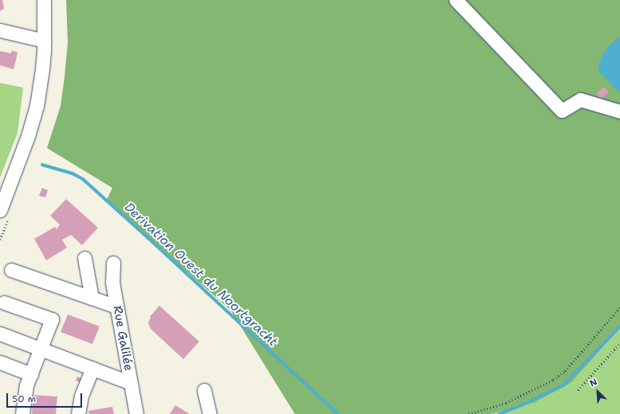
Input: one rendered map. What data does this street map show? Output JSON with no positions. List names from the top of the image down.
{
  "streets": {
    "street": ["Rue Galilée"]
  },
  "water": ["Derivation Ouest du Noortgracht"],
  "scale_bar": "50 m",
  "north": "top left"
}
